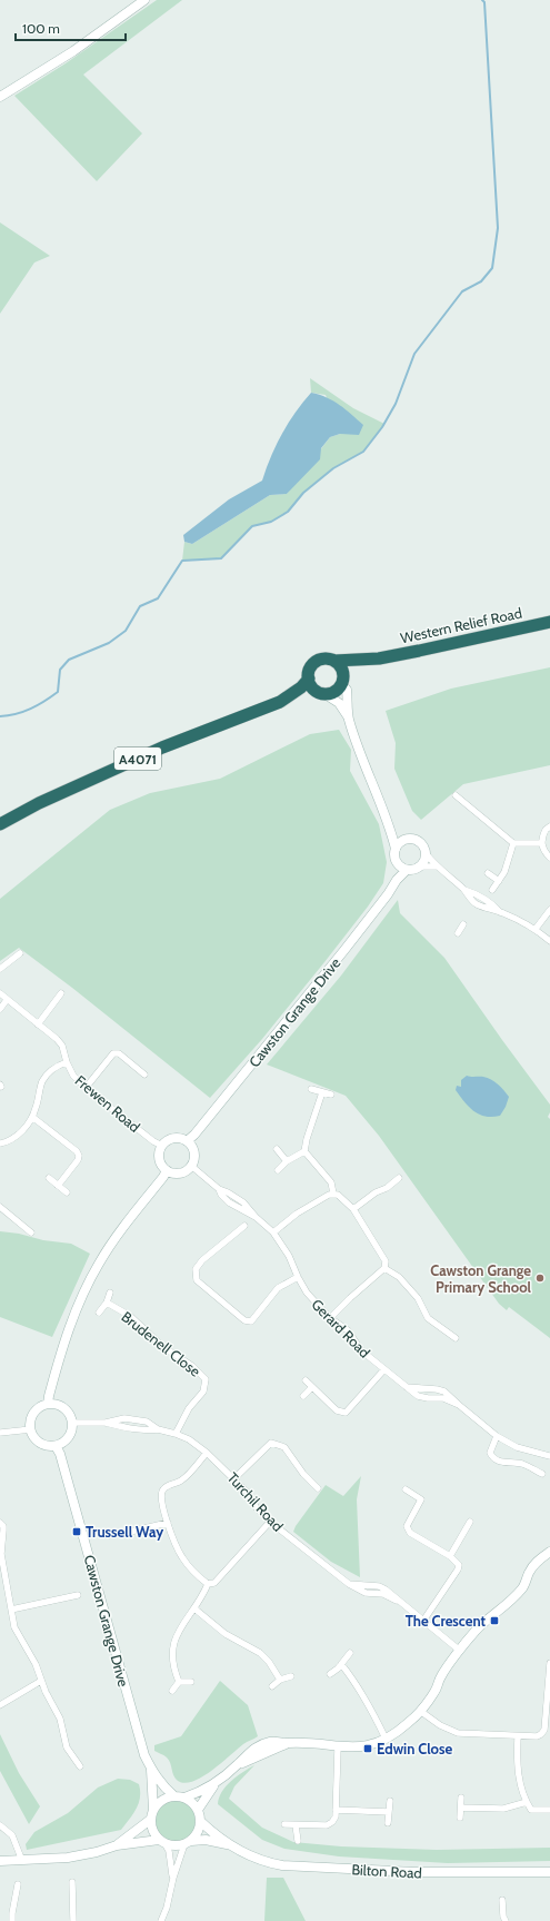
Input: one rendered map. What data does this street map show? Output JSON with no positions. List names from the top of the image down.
{
  "streets": {
    "highway": ["Western Relief Road", "A4071"],
    "street": [
      "Cawston Grange Drive",
      "Frewen Road",
      "Gerard Road",
      "Brudenell Close",
      "Turchil Road",
      "Bilton Road"
    ]
  },
  "crossings": [
    ["Western Relief Road", "A4071"],
    ["Cawston Grange Drive", "Frewen Road"],
    ["Cawston Grange Drive", "Gerard Road"],
    ["Cawston Grange Drive", "Turchil Road"],
    ["Cawston Grange Drive", "Bilton Road"],
    ["Frewen Road", "Gerard Road"],
    ["Brudenell Close", "Turchil Road"]
  ],
  "places": {
    "other": ["Cawston Grange Primary School"],
    "transit": ["Trussell Way", "The Crescent", "Edwin Close"]
  },
  "scale_bar": "100 m"
}
